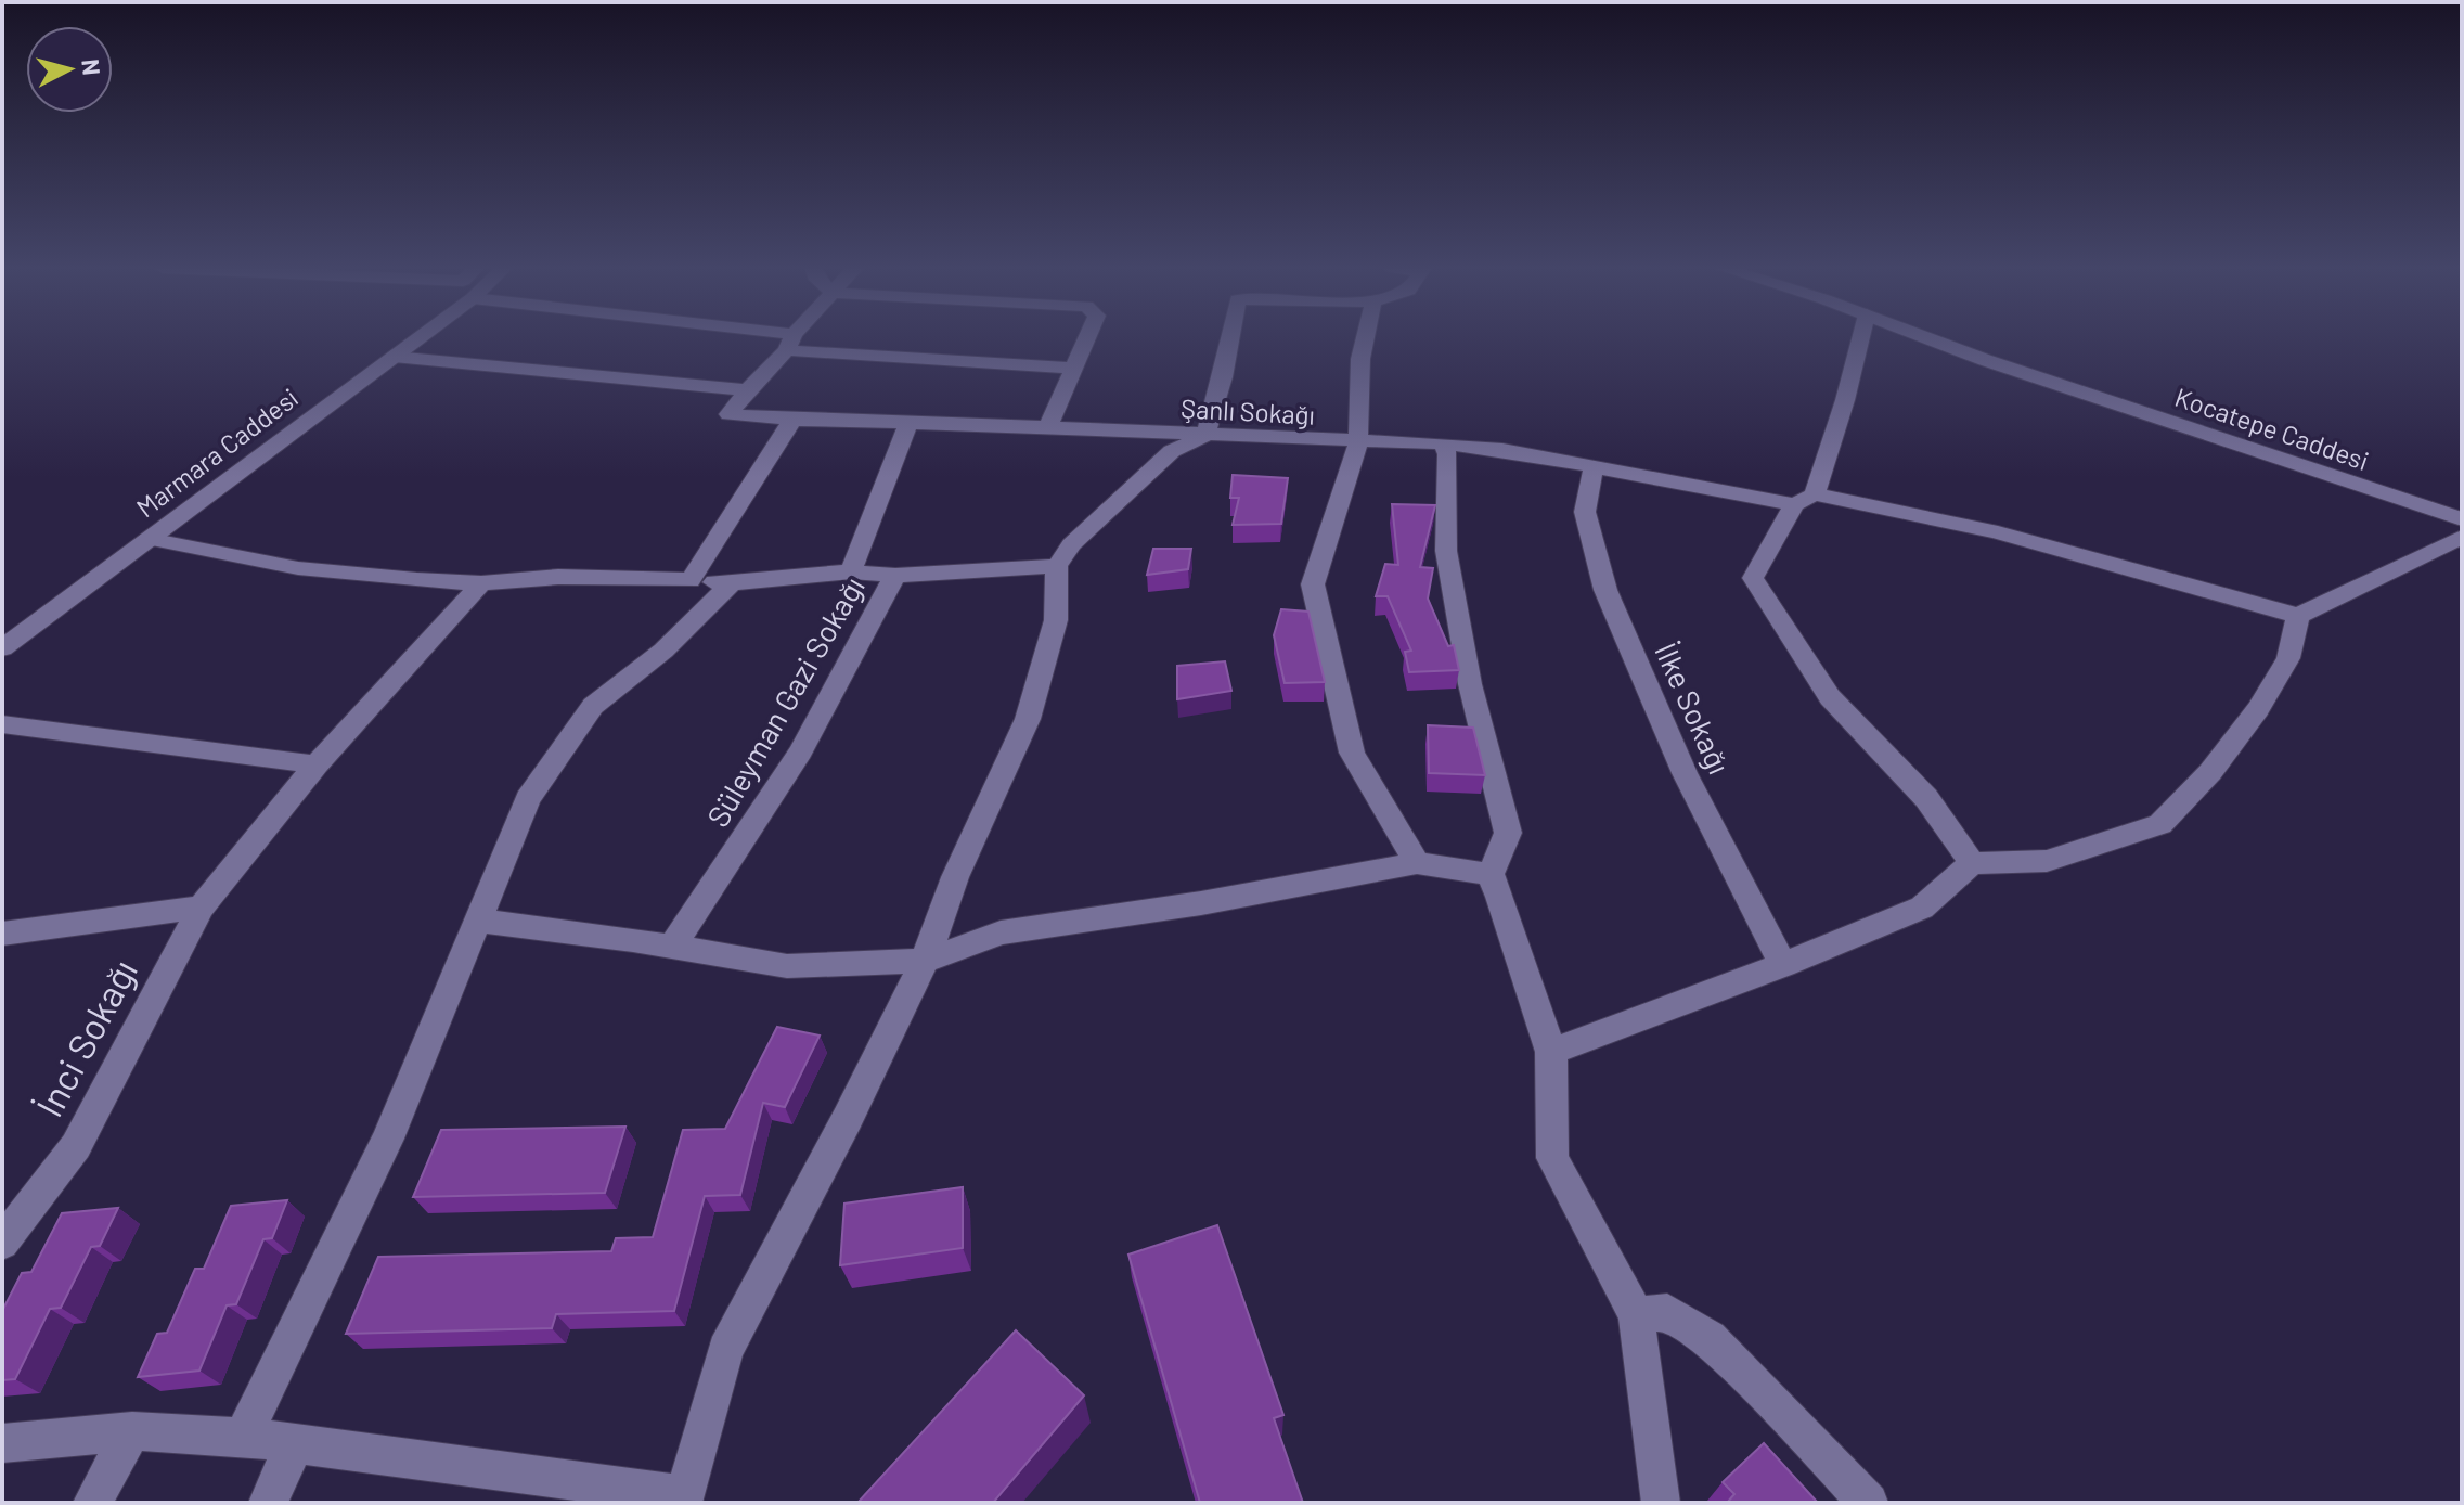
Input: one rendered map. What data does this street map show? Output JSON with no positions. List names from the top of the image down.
{
  "streets": {
    "street": [
      "Şanlı Sokağı",
      "Kocatepe Caddesi",
      "Marmara Caddesi",
      "Süleyman Gazi Sokağı",
      "İlke Sokağı",
      "İnci Sokağı"
    ]
  },
  "crossings": [
    ["Şanlı Sokağı", "İlke Sokağı"]
  ],
  "north": "right"
}
